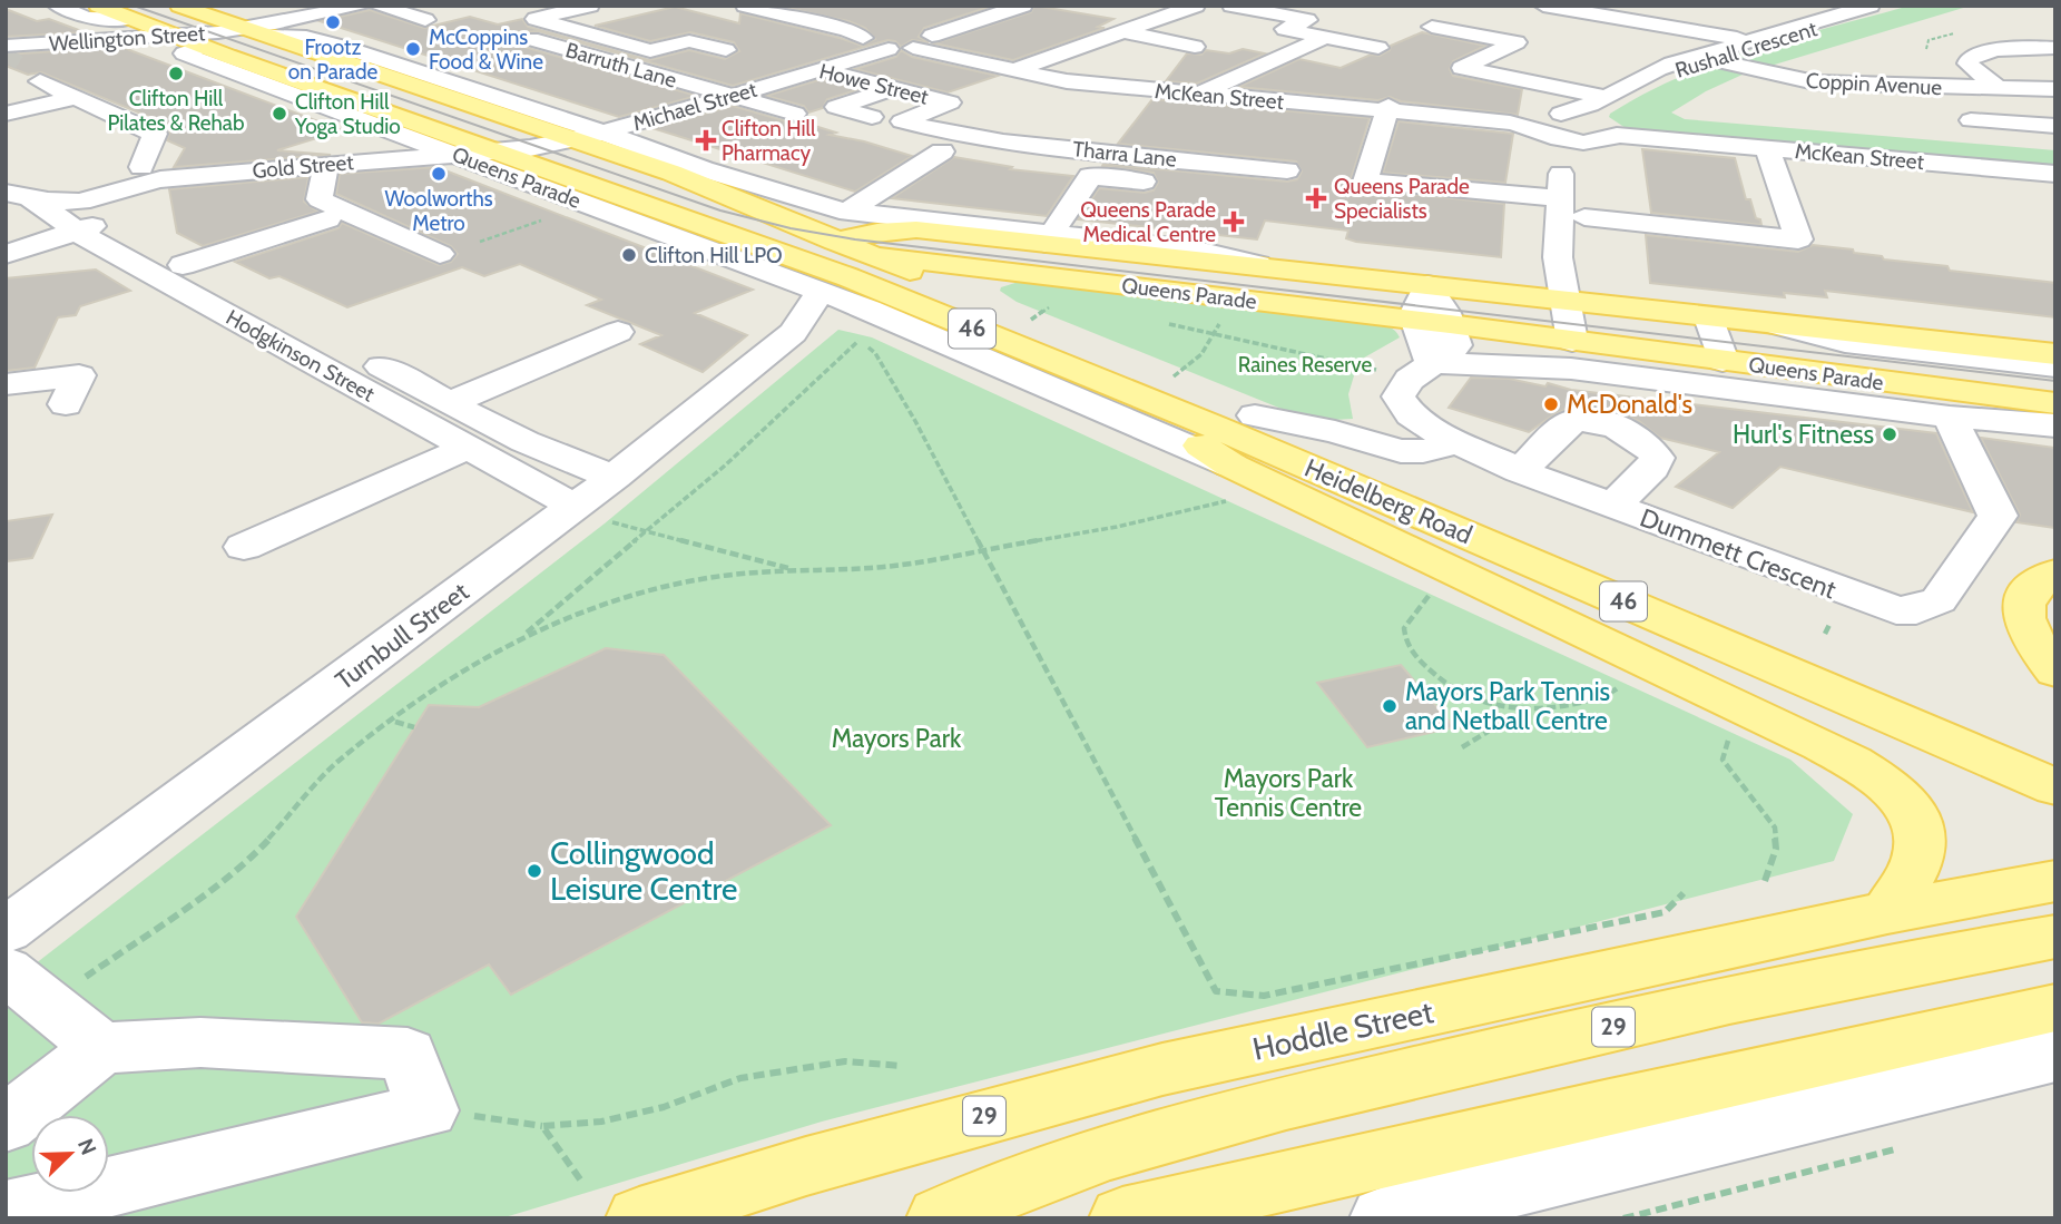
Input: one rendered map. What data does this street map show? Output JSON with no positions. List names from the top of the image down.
{
  "streets": {
    "main road": [
      "Queens Parade",
      "46",
      "Heidelberg Road",
      "29",
      "Hoddle Street"
    ],
    "street": [
      "Wellington Street",
      "Rushall Crescent",
      "Barruth Lane",
      "Howe Street",
      "Coppin Avenue",
      "McKean Street",
      "Michael Street",
      "Tharra Lane",
      "Gold Street",
      "Hodgkinson Street",
      "Dummett Crescent",
      "Turnbull Street"
    ]
  },
  "crossings": [
    ["Wellington Street", "Queens Parade"],
    ["Rushall Crescent", "Coppin Avenue"],
    ["Rushall Crescent", "McKean Street"],
    ["Barruth Lane", "Michael Street"],
    ["Howe Street", "Michael Street"],
    ["Howe Street", "Tharra Lane"],
    ["McKean Street", "Michael Street"],
    ["Michael Street", "Gold Street"],
    ["Michael Street", "Queens Parade"],
    ["Tharra Lane", "Queens Parade"],
    ["Gold Street", "Queens Parade"],
    ["Gold Street", "Hodgkinson Street"],
    ["Queens Parade", "Heidelberg Road"],
    ["Queens Parade", "Dummett Crescent"],
    ["Queens Parade", "Turnbull Street"],
    ["Hodgkinson Street", "Turnbull Street"]
  ],
  "parks": ["Raines Reserve", "Mayors Park", "Mayors Park Tennis Centre"],
  "places": {
    "other": [
      "Frootz on Parade",
      "McCoppins Food & Wine",
      "Clifton Hill Pilates & Rehab",
      "Clifton Hill Yoga Studio",
      "Woolworths Metro",
      "Clifton Hill LPO",
      "McDonald's",
      "Hurl's Fitness",
      "Mayors Park Tennis and Netball Centre",
      "Collingwood Leisure Centre"
    ],
    "health": ["Clifton Hill Pharmacy", "Queens Parade Specialists", "Queens Parade Medical Centre"]
  },
  "north": "top right"
}
